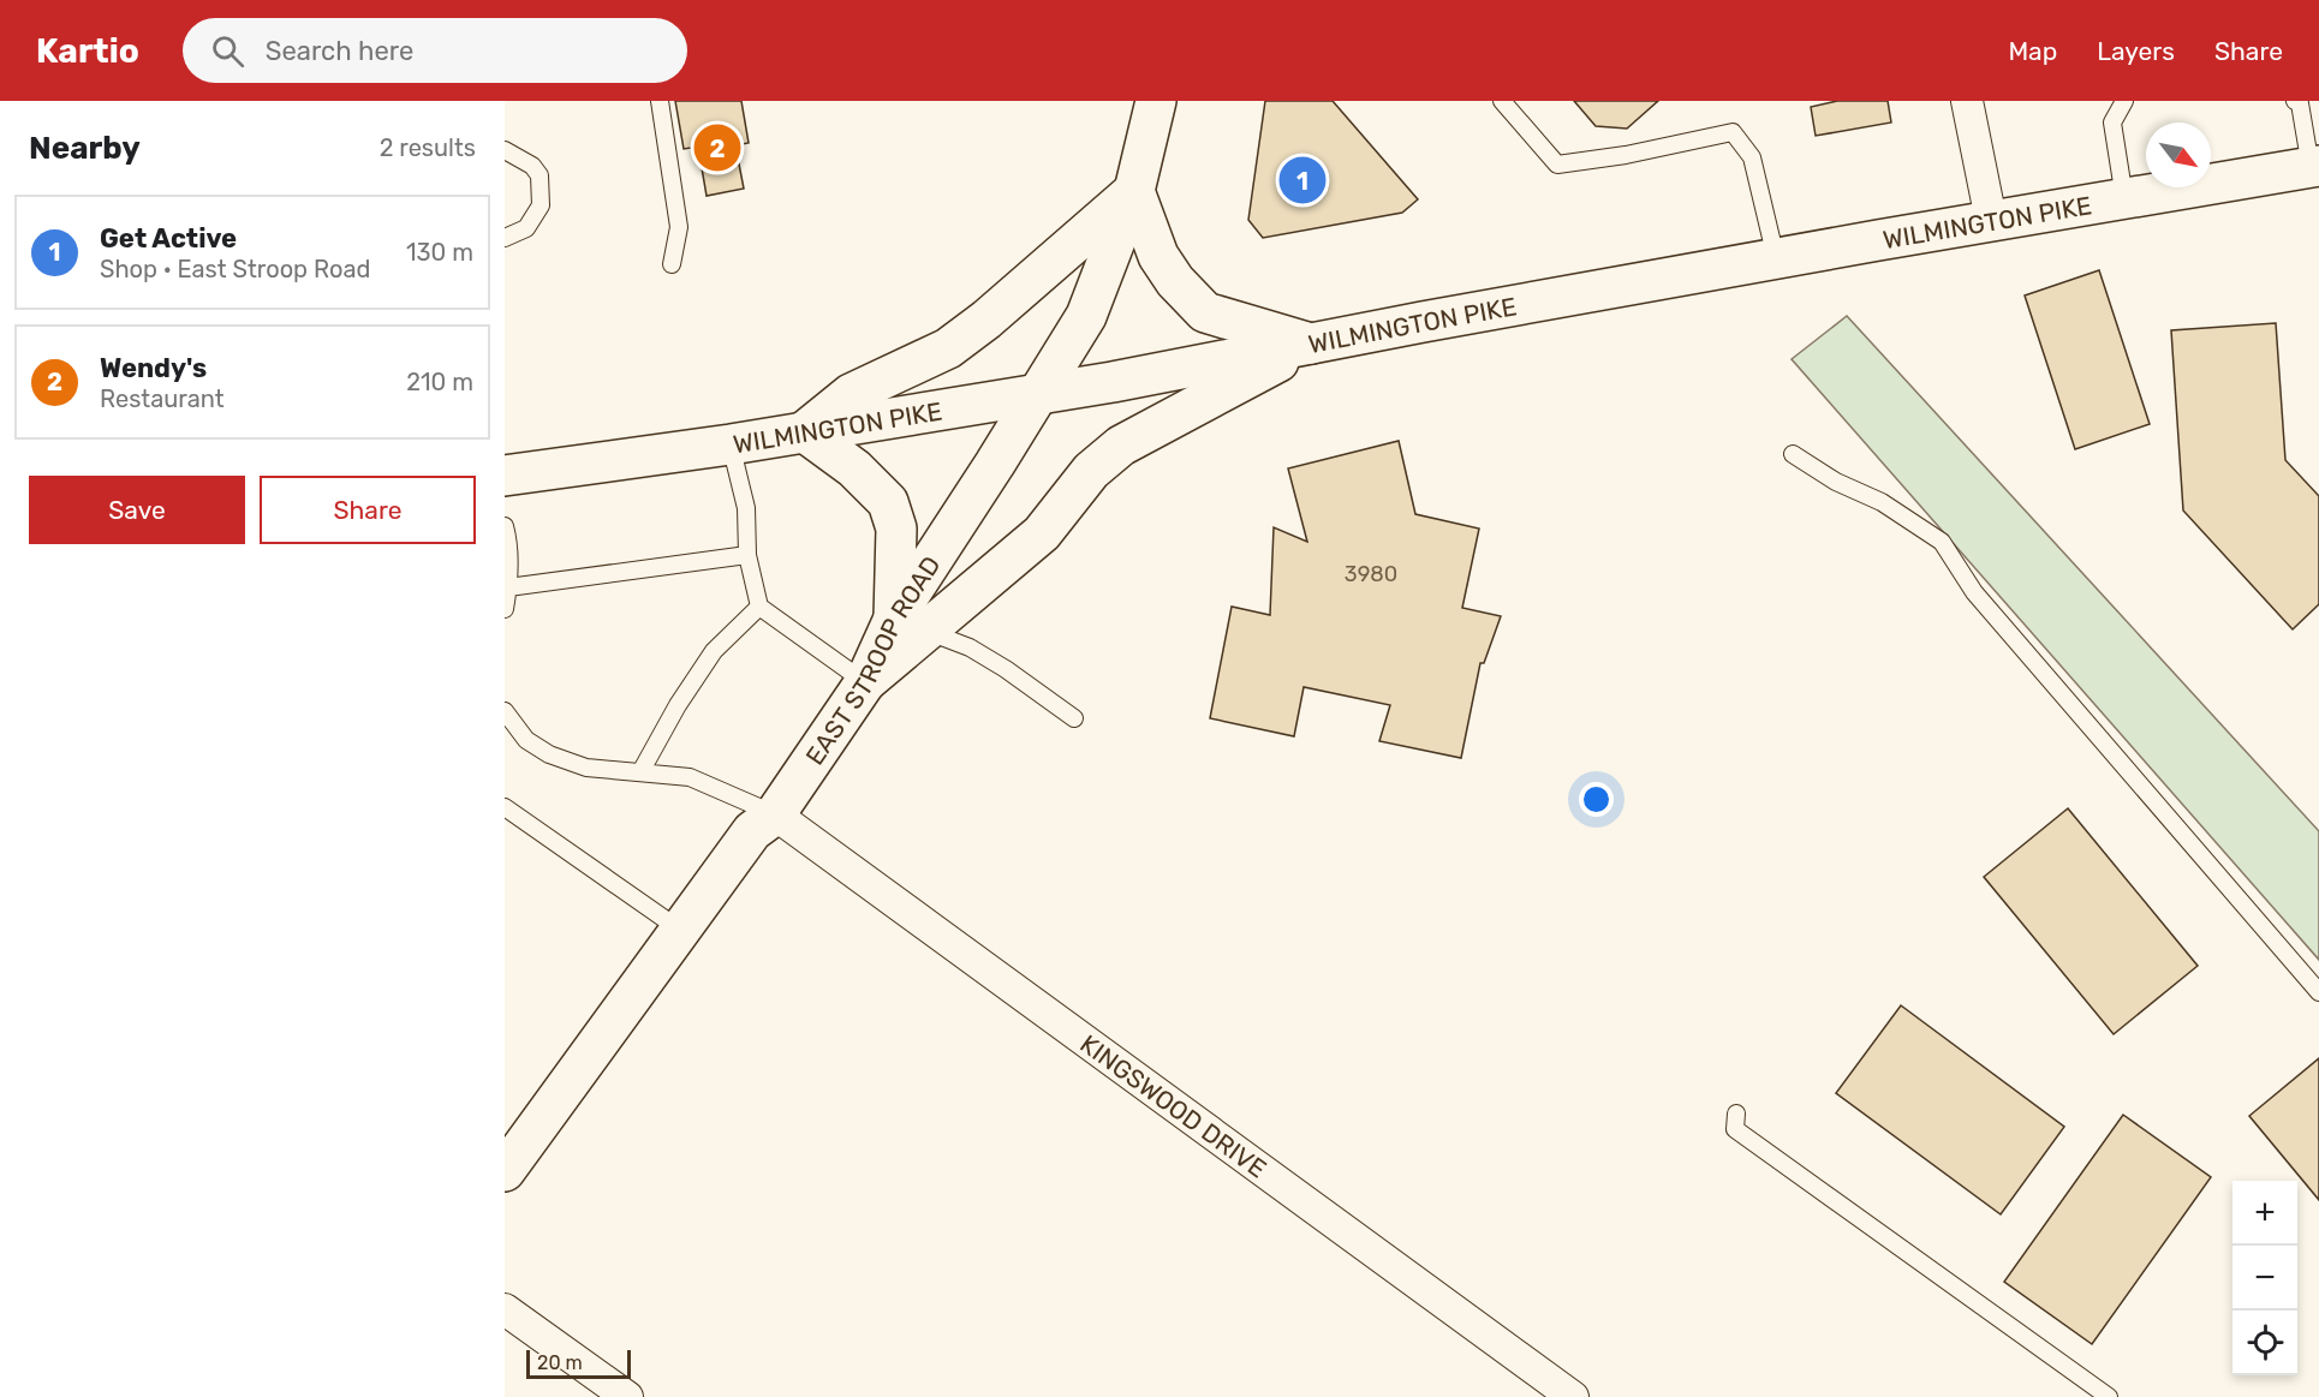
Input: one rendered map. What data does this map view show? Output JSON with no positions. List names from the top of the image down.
{
  "streets": {
    "main road": ["WILMINGTON PIKE", "EAST STROOP ROAD"],
    "street": ["KINGSWOOD DRIVE"]
  },
  "crossings": [
    ["WILMINGTON PIKE", "EAST STROOP ROAD"],
    ["EAST STROOP ROAD", "KINGSWOOD DRIVE"]
  ],
  "house_numbers": ["3980"],
  "scale_bar": "20 m",
  "north": "bottom right",
  "page": {
    "header": "Kartio",
    "search": "Search here",
    "nav": ["Map", "Layers", "Share"],
    "heading": ["Nearby", "2 results"],
    "pins": ["2", "1"],
    "list": [
      {
        "mark": "1",
        "name": "Get Active",
        "note": "Shop · East Stroop Road",
        "value": "130 m"
      },
      {
        "mark": "2",
        "name": "Wendy's",
        "note": "Restaurant",
        "value": "210 m"
      }
    ],
    "buttons": ["Save", "Share"],
    "map_buttons": ["+", "−"],
    "scale": "20 m"
  }
}
